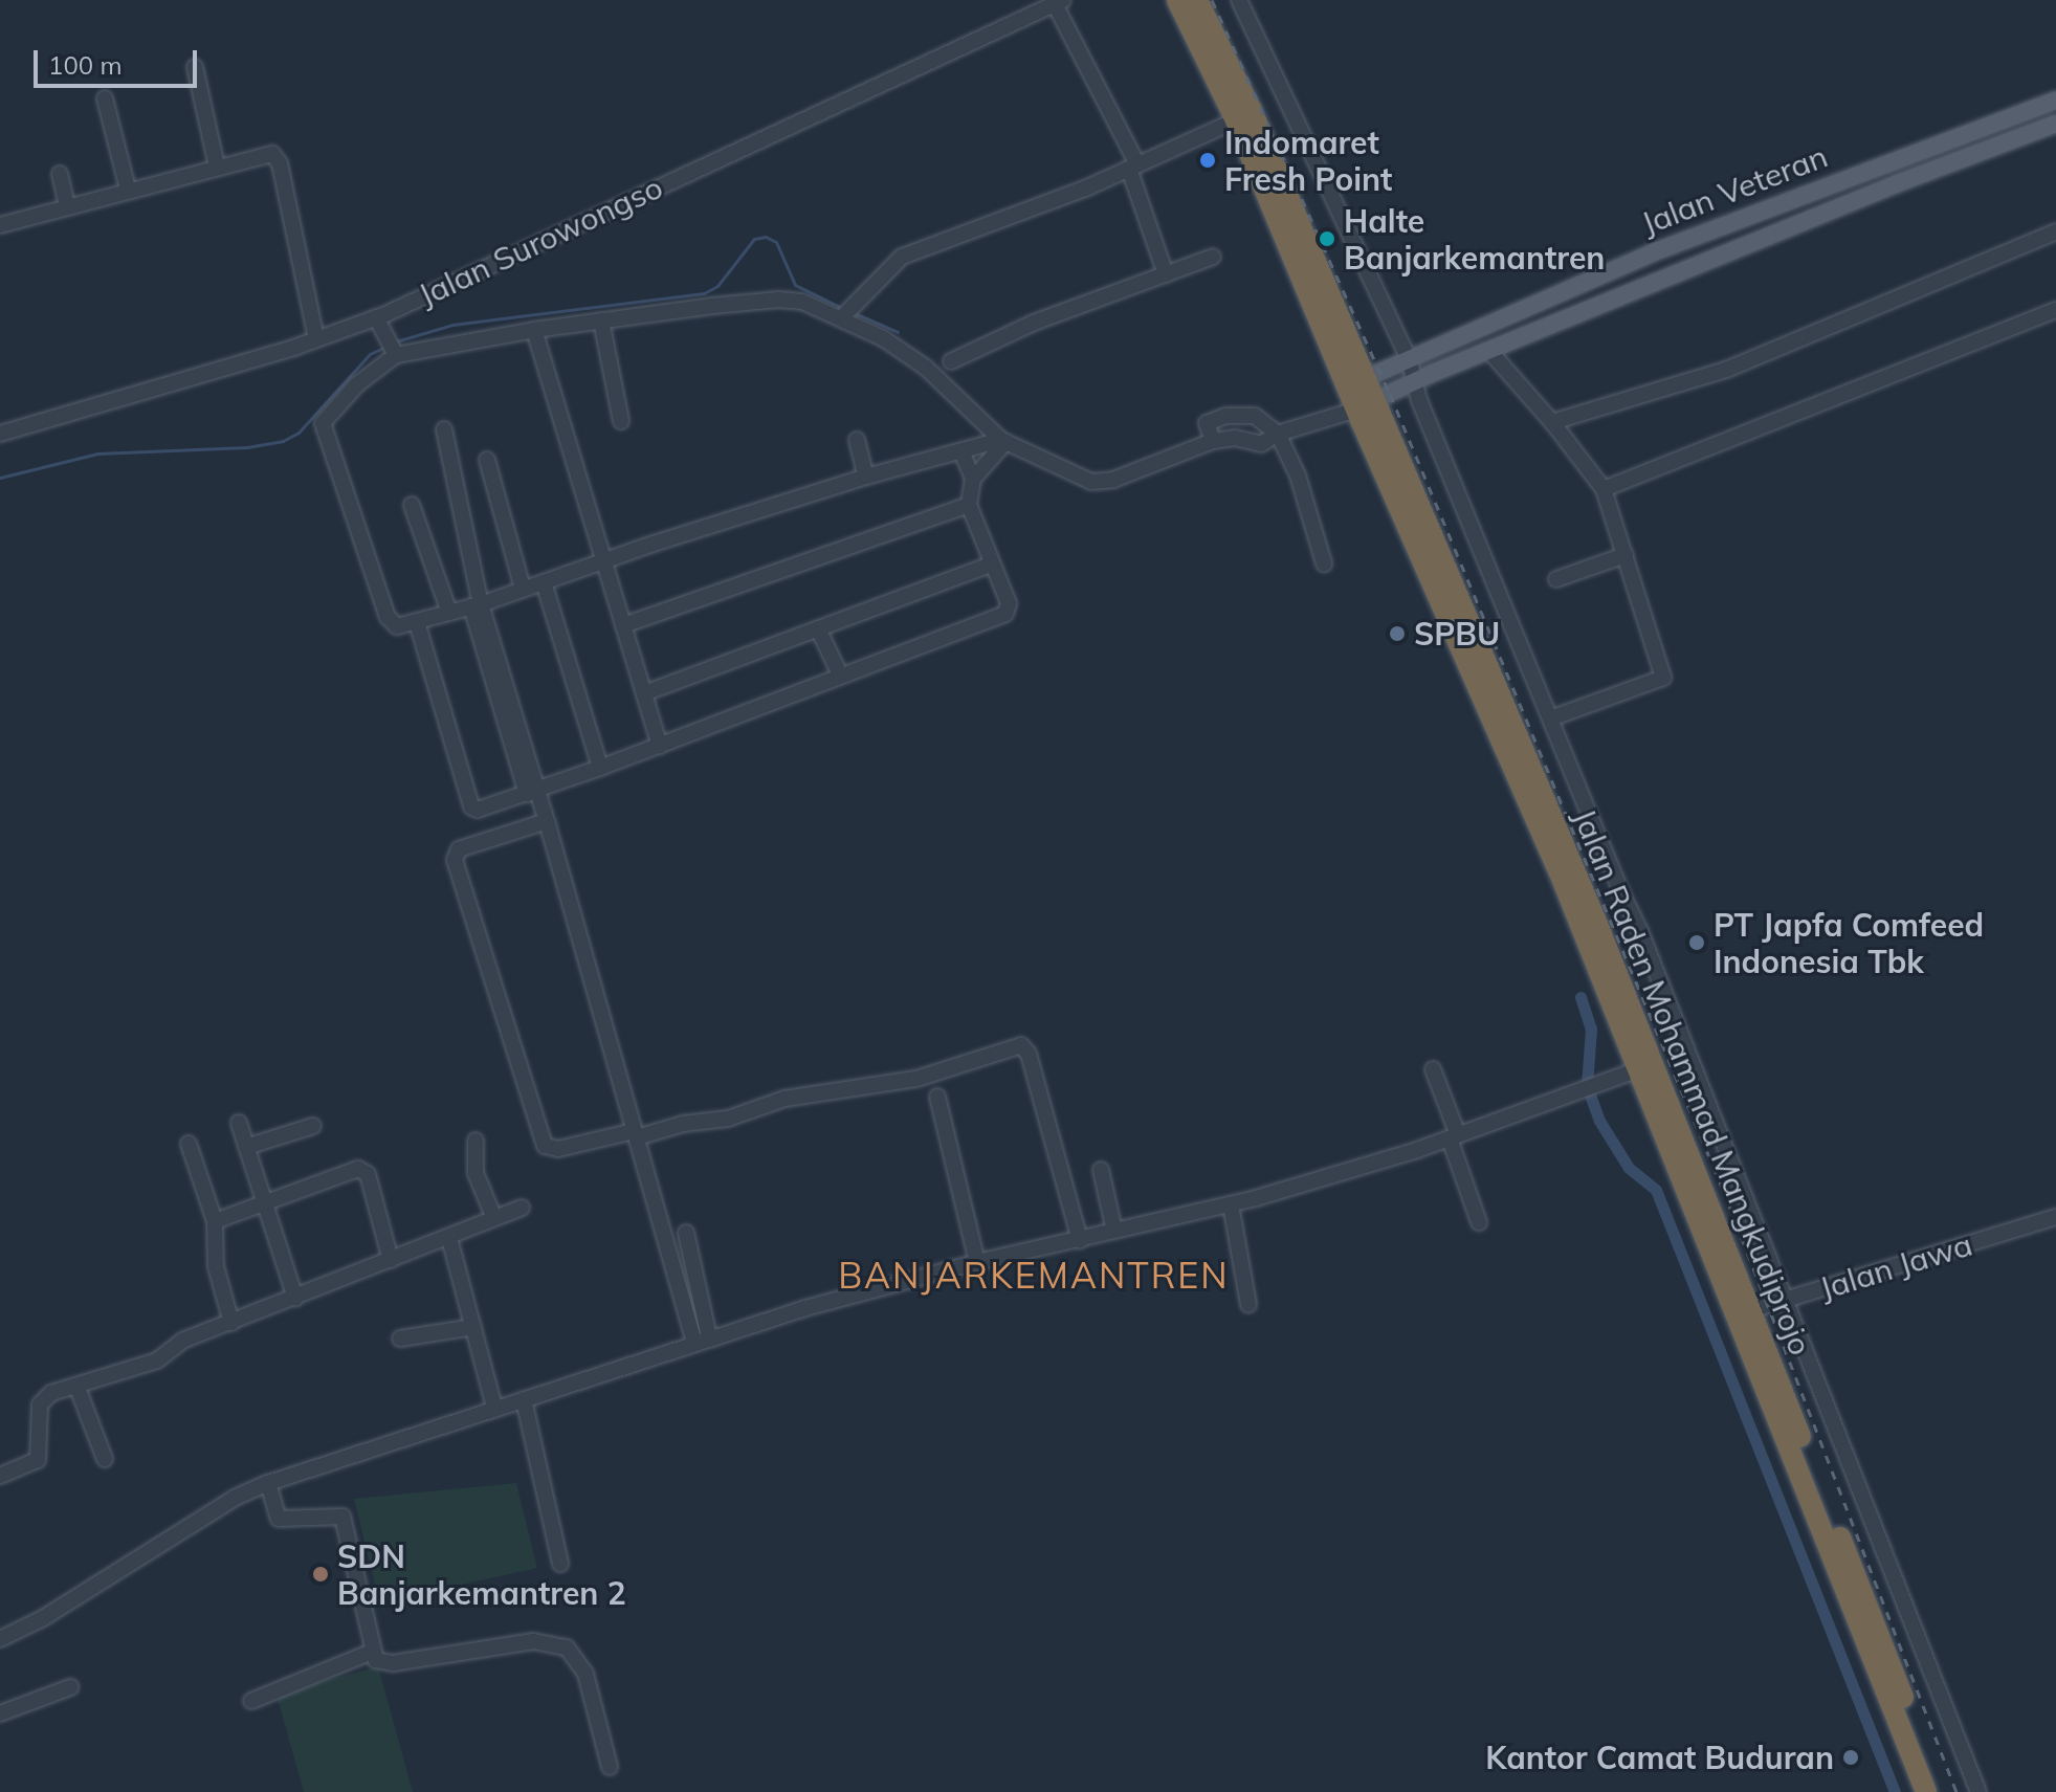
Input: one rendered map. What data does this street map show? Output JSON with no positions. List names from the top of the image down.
{
  "streets": {
    "highway": ["Jalan Raden Mohammad Mangkudiprojo"],
    "main road": ["Jalan Veteran"],
    "street": ["Jalan Surowongso", "Jalan Jawa"]
  },
  "crossings": [
    ["Jalan Veteran", "Jalan Raden Mohammad Mangkudiprojo"],
    ["Jalan Raden Mohammad Mangkudiprojo", "Jalan Jawa"]
  ],
  "districts": ["BANJARKEMANTREN"],
  "places": [
    "Indomaret Fresh Point",
    "Halte Banjarkemantren",
    "SPBU",
    "PT Japfa Comfeed Indonesia Tbk",
    "SDN Banjarkemantren 2",
    "Kantor Camat Buduran"
  ],
  "scale_bar": "100 m"
}
